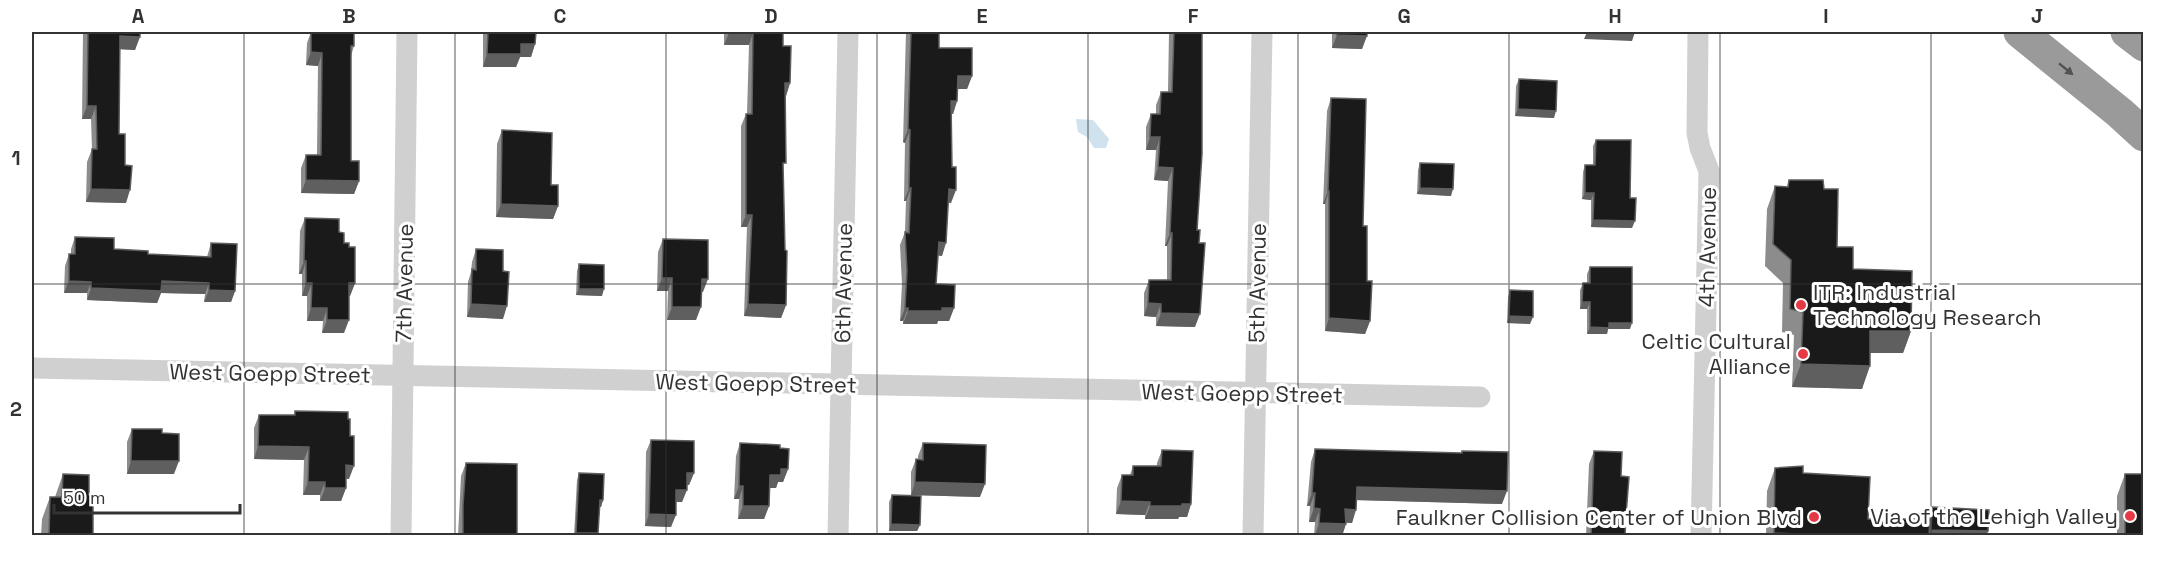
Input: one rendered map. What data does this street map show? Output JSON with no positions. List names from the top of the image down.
{
  "streets": {
    "street": [
      "4th Avenue",
      "7th Avenue",
      "6th Avenue",
      "5th Avenue",
      "West Goepp Street"
    ]
  },
  "crossings": [
    ["7th Avenue", "West Goepp Street"],
    ["6th Avenue", "West Goepp Street"],
    ["5th Avenue", "West Goepp Street"]
  ],
  "places": [
    "ITR: Industrial Technology Research",
    "Celtic Cultural Alliance",
    "Via of the Lehigh Valley",
    "Faulkner Collision Center of Union Blvd"
  ],
  "scale_bar": "50 m",
  "grid": {
    "columns": [
      "A",
      "B",
      "C",
      "D",
      "E",
      "F",
      "G",
      "H",
      "I",
      "J"
    ],
    "rows": ["1", "2"]
  }
}
